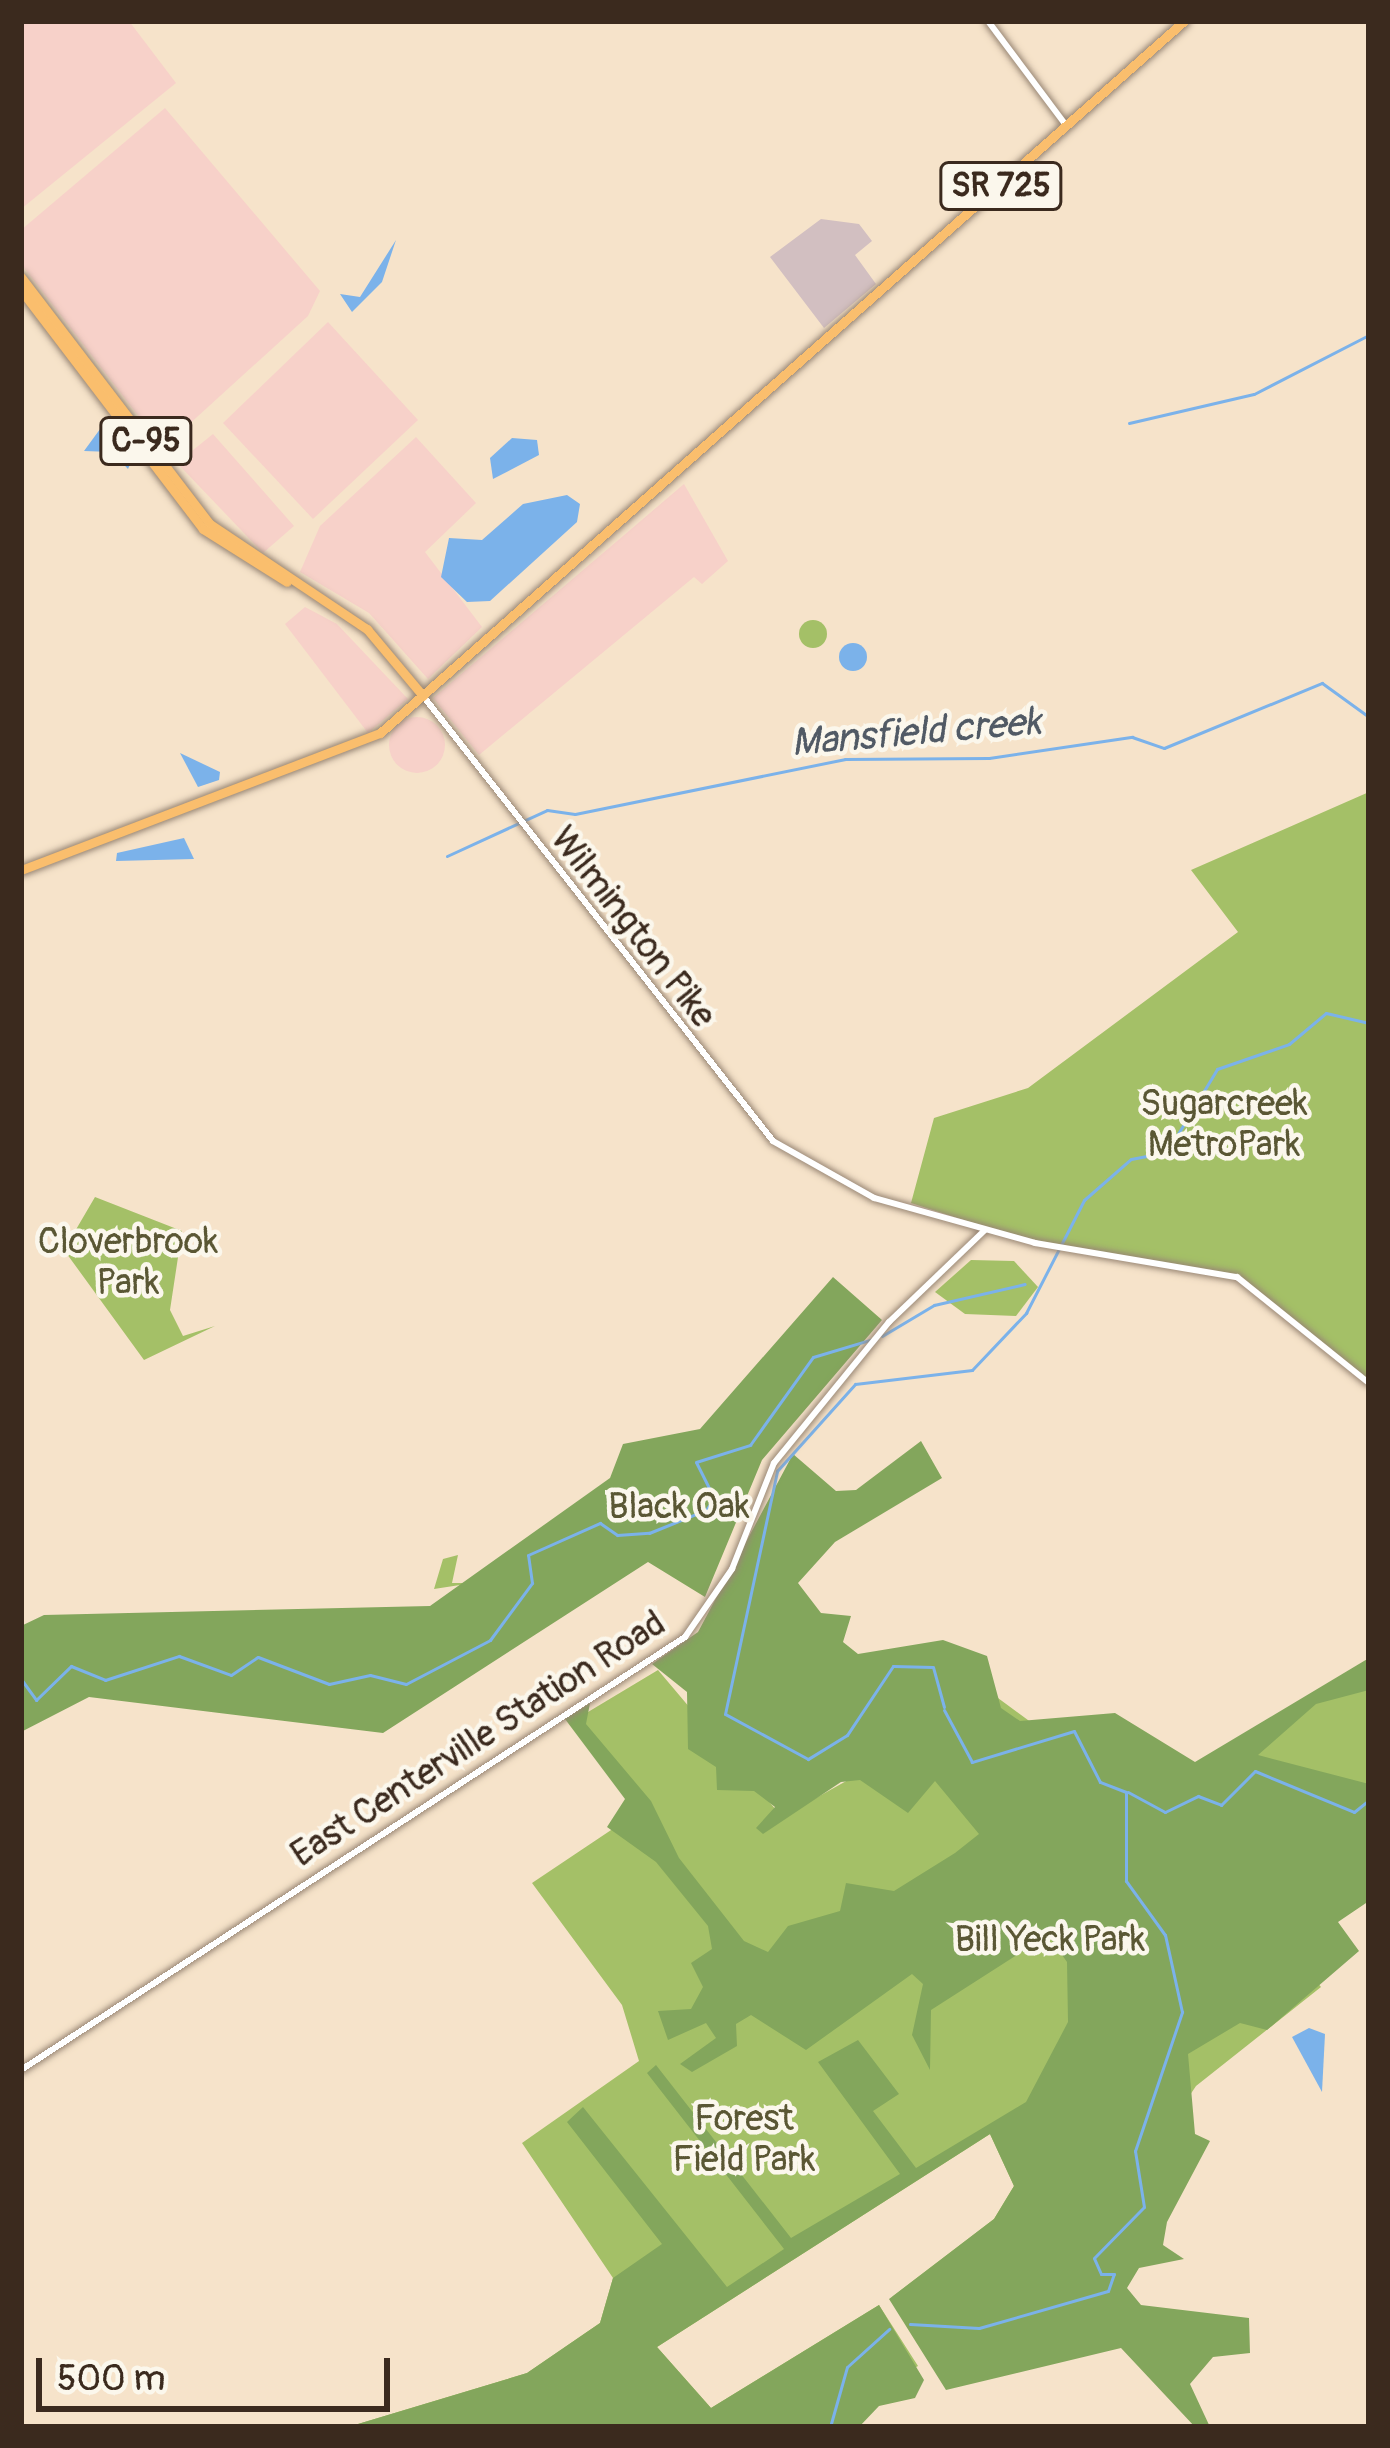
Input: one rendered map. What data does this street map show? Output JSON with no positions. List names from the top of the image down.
{
  "streets": {
    "main road": ["SR 725", "C-95", "Wilmington Pike"],
    "street": ["East Centerville Station Road"]
  },
  "crossings": [
    ["SR 725", "Wilmington Pike"],
    ["Wilmington Pike", "East Centerville Station Road"]
  ],
  "water": ["Mansfield creek"],
  "parks": [
    "Sugarcreek MetroPark",
    "Cloverbrook Park",
    "Black Oak",
    "Bill Yeck Park",
    "Forest Field Park"
  ],
  "scale_bar": "500 m"
}
